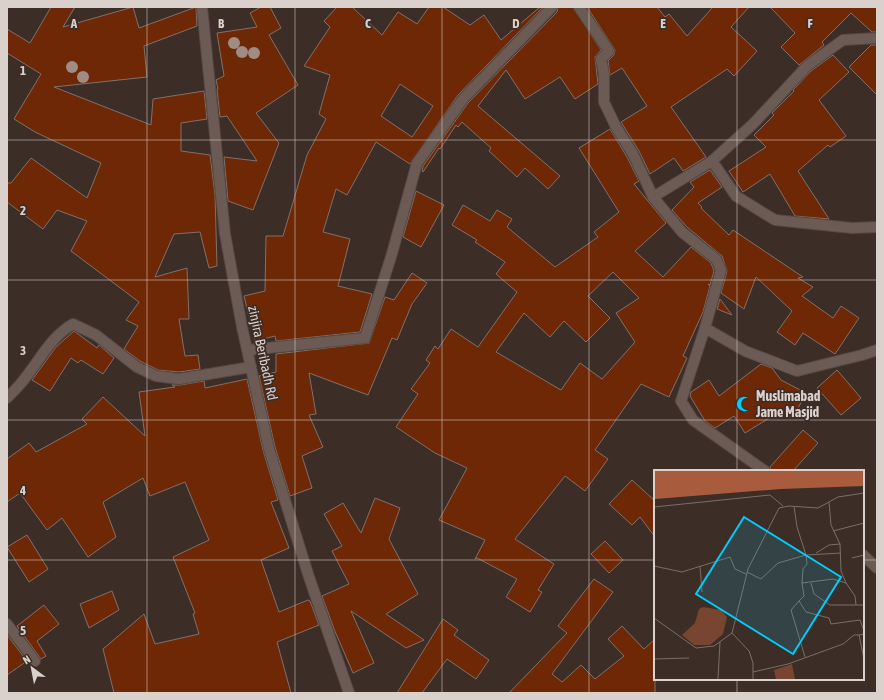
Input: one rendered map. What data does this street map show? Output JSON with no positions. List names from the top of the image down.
{
  "streets": {
    "street": ["zinjira Beribadh Rd"]
  },
  "places": {
    "mosque": ["Muslimabad Jame Masjid"]
  },
  "north": "top left",
  "grid": {
    "columns": [
      "A",
      "B",
      "C",
      "D",
      "E",
      "F"
    ],
    "rows": [
      "1",
      "2",
      "3",
      "4",
      "5"
    ]
  }
}
